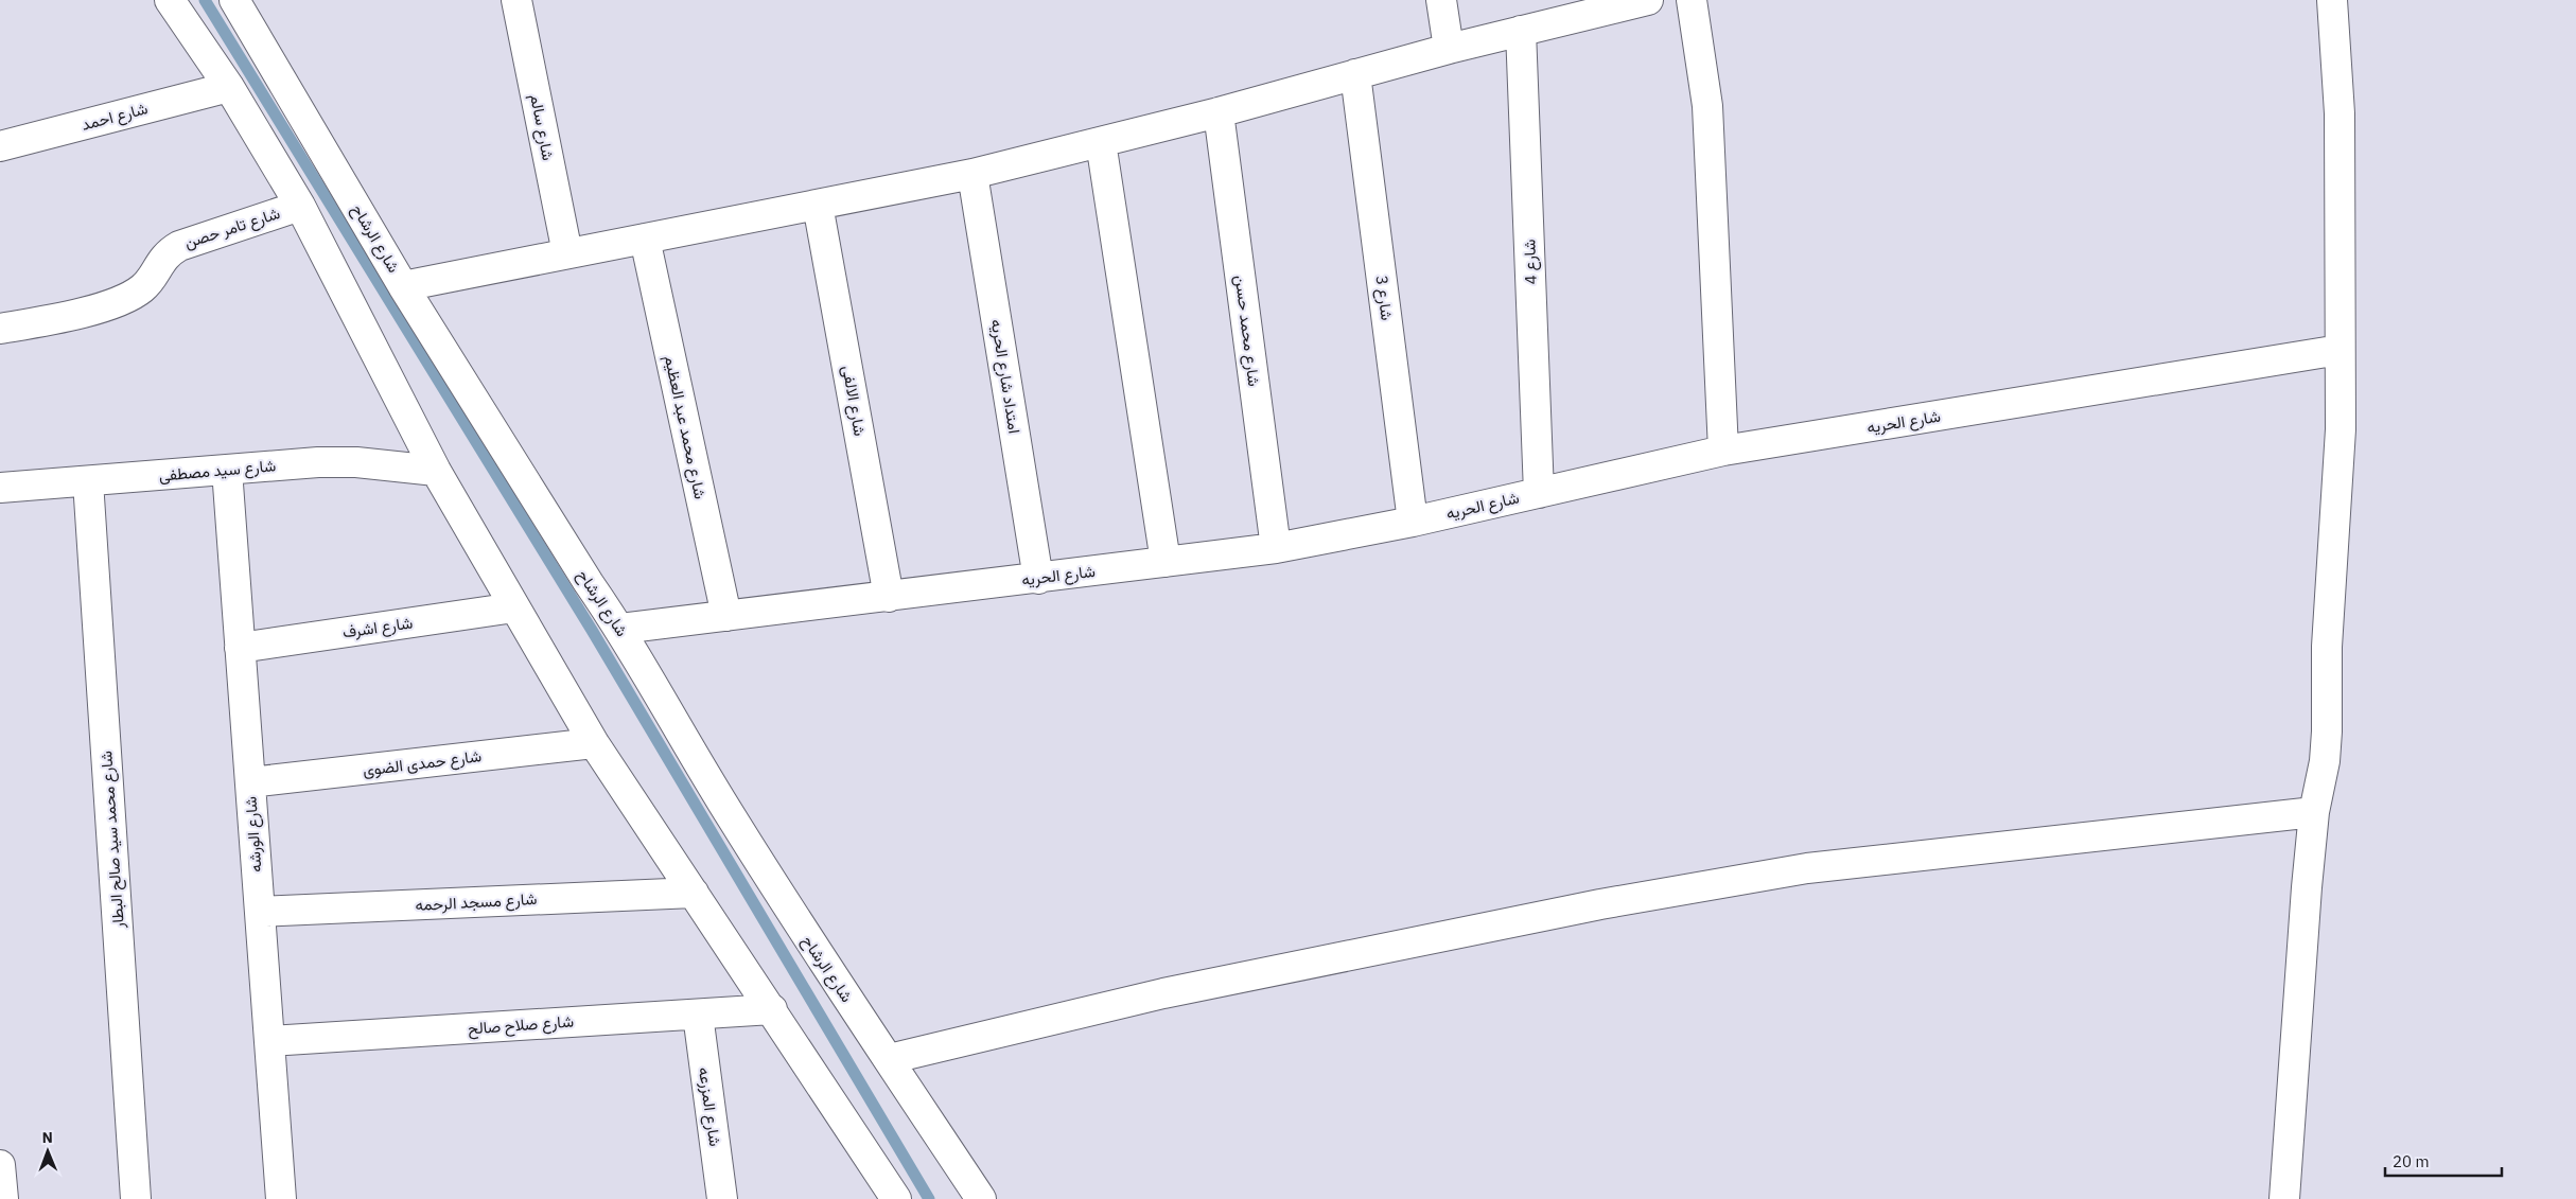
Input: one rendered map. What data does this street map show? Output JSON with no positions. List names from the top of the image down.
{
  "streets": {
    "street": [
      "شارع احمد",
      "شارع سالم",
      "شارع تامر حصن",
      "شارع الرشاح",
      "شارع 4",
      "شارع 3",
      "شارع محمد حسن",
      "امتداد شارع الحريه",
      "شارع الالفى",
      "شارع الحريه",
      "شارع محمد عبد العظيم",
      "شارع سيد مصطفى",
      "شارع اشرف",
      "شارع حمدى الضوى",
      "شارع الورشه",
      "شارع محمد سيد صالح البطار",
      "شارع مسجد الرحمه",
      "شارع صلاح صالح",
      "شارع المزرعه"
    ]
  },
  "crossings": [
    ["شارع الرشاح", "شارع الحريه"],
    ["شارع 4", "شارع الحريه"],
    ["شارع 3", "شارع الحريه"],
    ["شارع محمد حسن", "شارع الحريه"],
    ["امتداد شارع الحريه", "شارع الحريه"],
    ["شارع الالفى", "شارع الحريه"],
    ["شارع الحريه", "شارع محمد عبد العظيم"],
    ["شارع سيد مصطفى", "شارع الورشه"],
    ["شارع سيد مصطفى", "شارع محمد سيد صالح البطار"],
    ["شارع اشرف", "شارع الورشه"],
    ["شارع حمدى الضوى", "شارع الورشه"],
    ["شارع الورشه", "شارع مسجد الرحمه"],
    ["شارع الورشه", "شارع صلاح صالح"],
    ["شارع صلاح صالح", "شارع المزرعه"]
  ],
  "scale_bar": "20 m",
  "north": "top"
}
